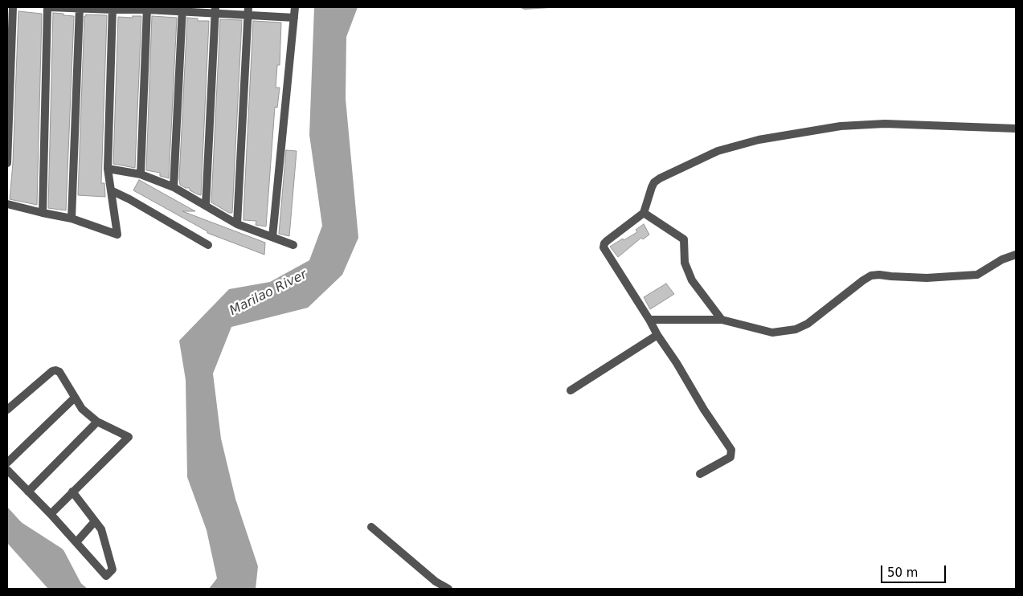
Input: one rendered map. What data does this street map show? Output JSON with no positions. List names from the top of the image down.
{
  "water": ["Marilao River"],
  "scale_bar": "50 m"
}
